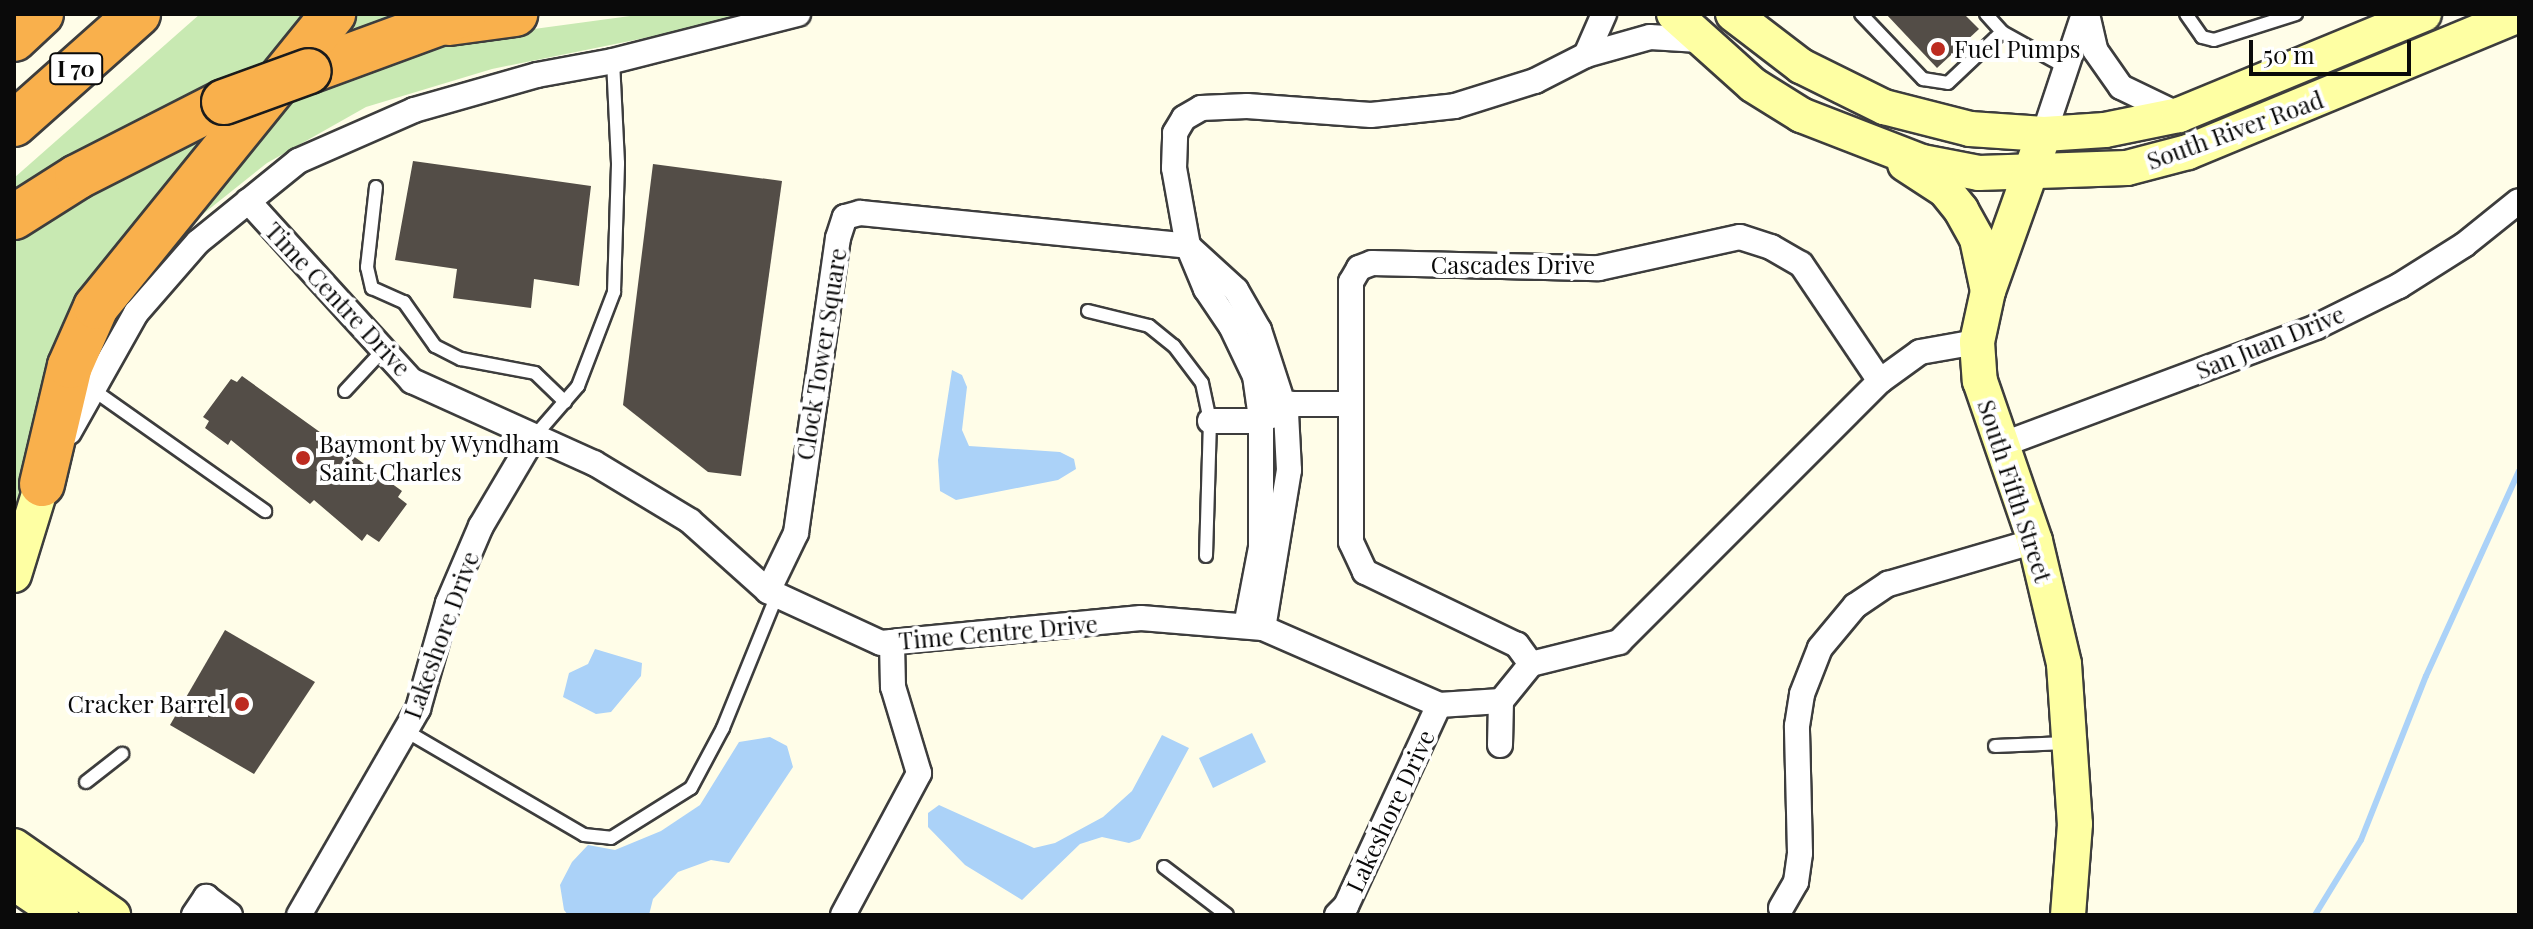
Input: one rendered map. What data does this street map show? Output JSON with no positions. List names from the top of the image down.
{
  "streets": {
    "highway": ["I 70"],
    "main road": ["South River Road", "South Fifth Street"],
    "street": [
      "Cascades Drive",
      "Time Centre Drive",
      "San Juan Drive",
      "Clock Tower Square",
      "Lakeshore Drive"
    ]
  },
  "crossings": [
    ["South River Road", "South Fifth Street"],
    ["Time Centre Drive", "Clock Tower Square"],
    ["Time Centre Drive", "Lakeshore Drive"],
    ["San Juan Drive", "South Fifth Street"]
  ],
  "places": ["Fuel Pumps", "Baymont by Wyndham Saint Charles", "Cracker Barrel"],
  "scale_bar": "50 m"
}
